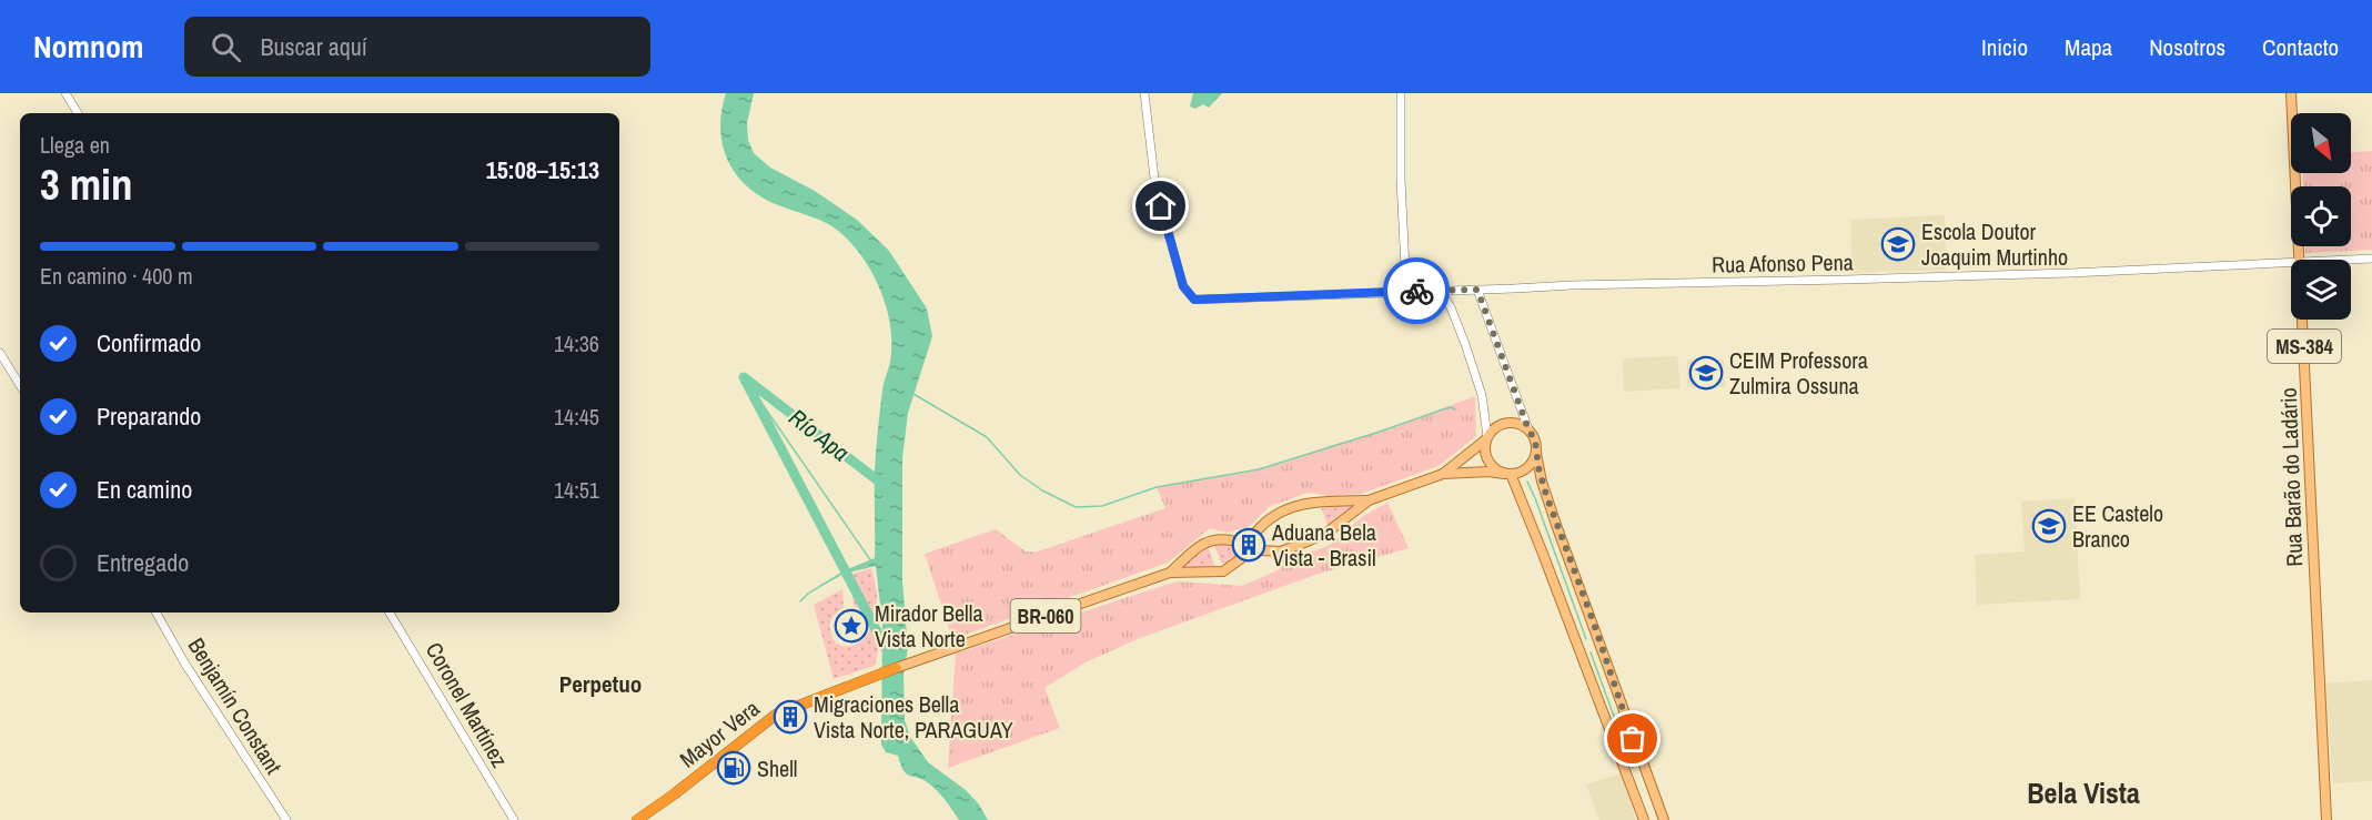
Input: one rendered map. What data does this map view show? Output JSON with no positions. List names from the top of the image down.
{
  "streets": {
    "highway": ["Mayor Vera"],
    "main road": ["MS-384", "Rua Barão do Ladário", "BR-060"],
    "street": ["Rua Afonso Pena", "Coronel Martínez", "Benjamín Constant"]
  },
  "crossings": [
    ["BR-060", "Mayor Vera"]
  ],
  "districts": ["Perpetuo", "Bela Vista"],
  "water": ["Río Apa"],
  "places": {
    "school or university": ["Escola Doutor Joaquim Murtinho", "CEIM Professora Zulmira Ossuna", "EE Castelo Branco"],
    "building": ["Aduana Bela Vista - Brasil", "Migraciones Bella Vista Norte, PARAGUAY"],
    "place": ["Mirador Bella Vista Norte"],
    "fuel station": ["Shell"]
  },
  "north": "bottom right",
  "page": {
    "header": "Nomnom",
    "search": "Buscar aquí",
    "nav": [
      "Inicio",
      "Mapa",
      "Nosotros",
      "Contacto"
    ],
    "heading": ["3 min", "Llega en", "15:08–15:13"],
    "bar": "En camino · 400 m",
    "list": [
      ["Confirmado", "14:36"],
      ["Preparando", "14:45"],
      ["En camino", "14:51"],
      "Entregado"
    ]
  }
}
